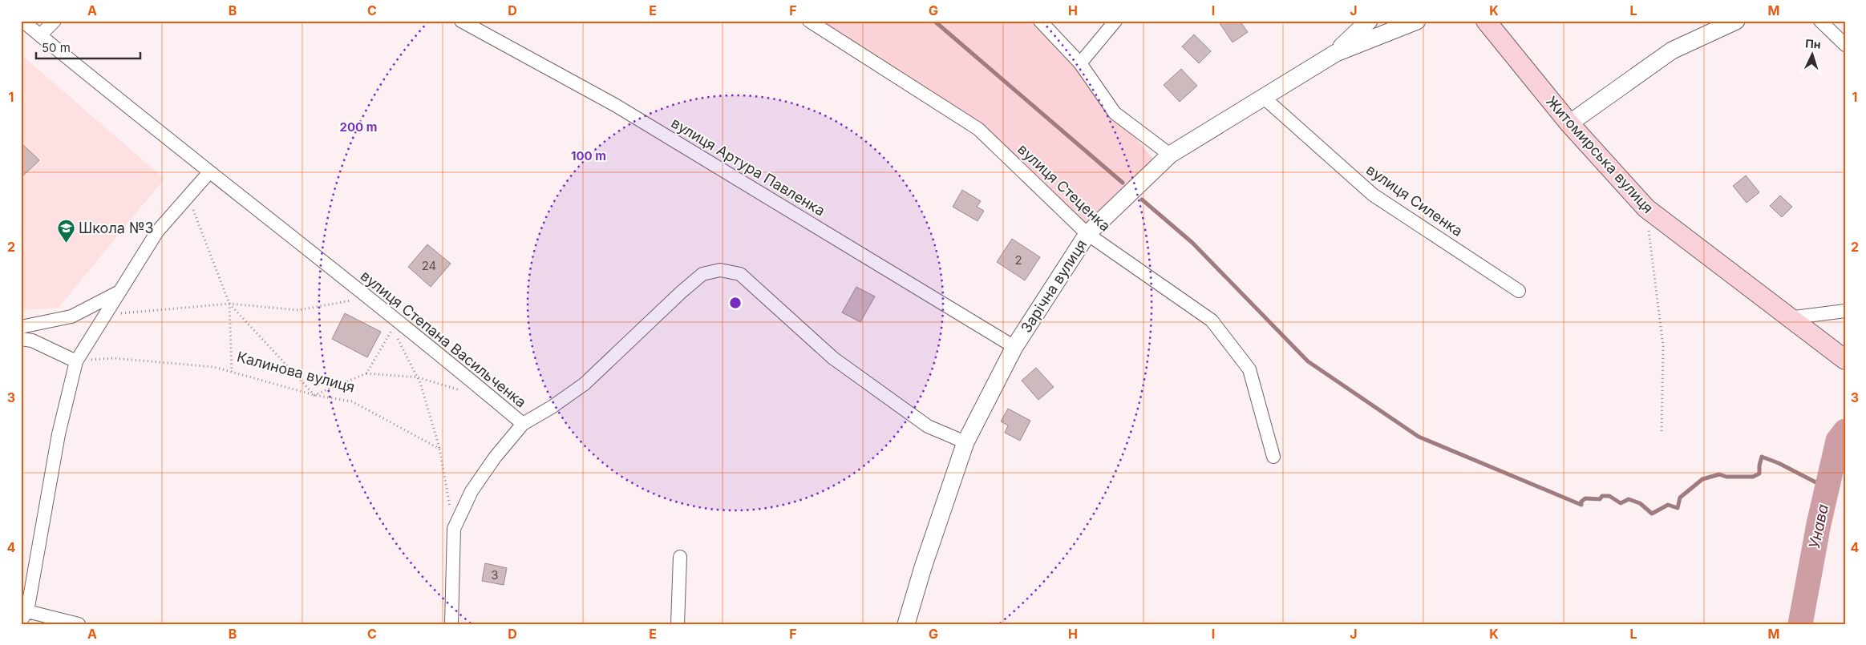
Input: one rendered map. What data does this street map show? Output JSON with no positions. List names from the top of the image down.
{
  "streets": {
    "main road": ["Житомирська вулиця"],
    "street": [
      "вулиця Артура Павленка",
      "вулиця Стеценка",
      "вулиця Силенка",
      "Зарічна вулиця",
      "вулиця Степана Васильченка"
    ],
    "path": ["Калинова вулиця"]
  },
  "crossings": [
    ["вулиця Артура Павленка", "Зарічна вулиця"],
    ["вулиця Стеценка", "Зарічна вулиця"],
    ["вулиця Силенка", "Зарічна вулиця"],
    ["Зарічна вулиця", "вулиця Степана Васильченка"]
  ],
  "water": ["Унава"],
  "places": {
    "school or university": ["Школа №3"]
  },
  "house_numbers": ["2", "24", "3"],
  "scale_bar": "50 m",
  "north": "top",
  "grid": {
    "columns": [
      "A",
      "B",
      "C",
      "D",
      "E",
      "F",
      "G",
      "H",
      "I",
      "J",
      "K",
      "L",
      "M"
    ],
    "rows": [
      "1",
      "2",
      "3",
      "4"
    ]
  },
  "rings": ["200 m", "100 m"]
}
